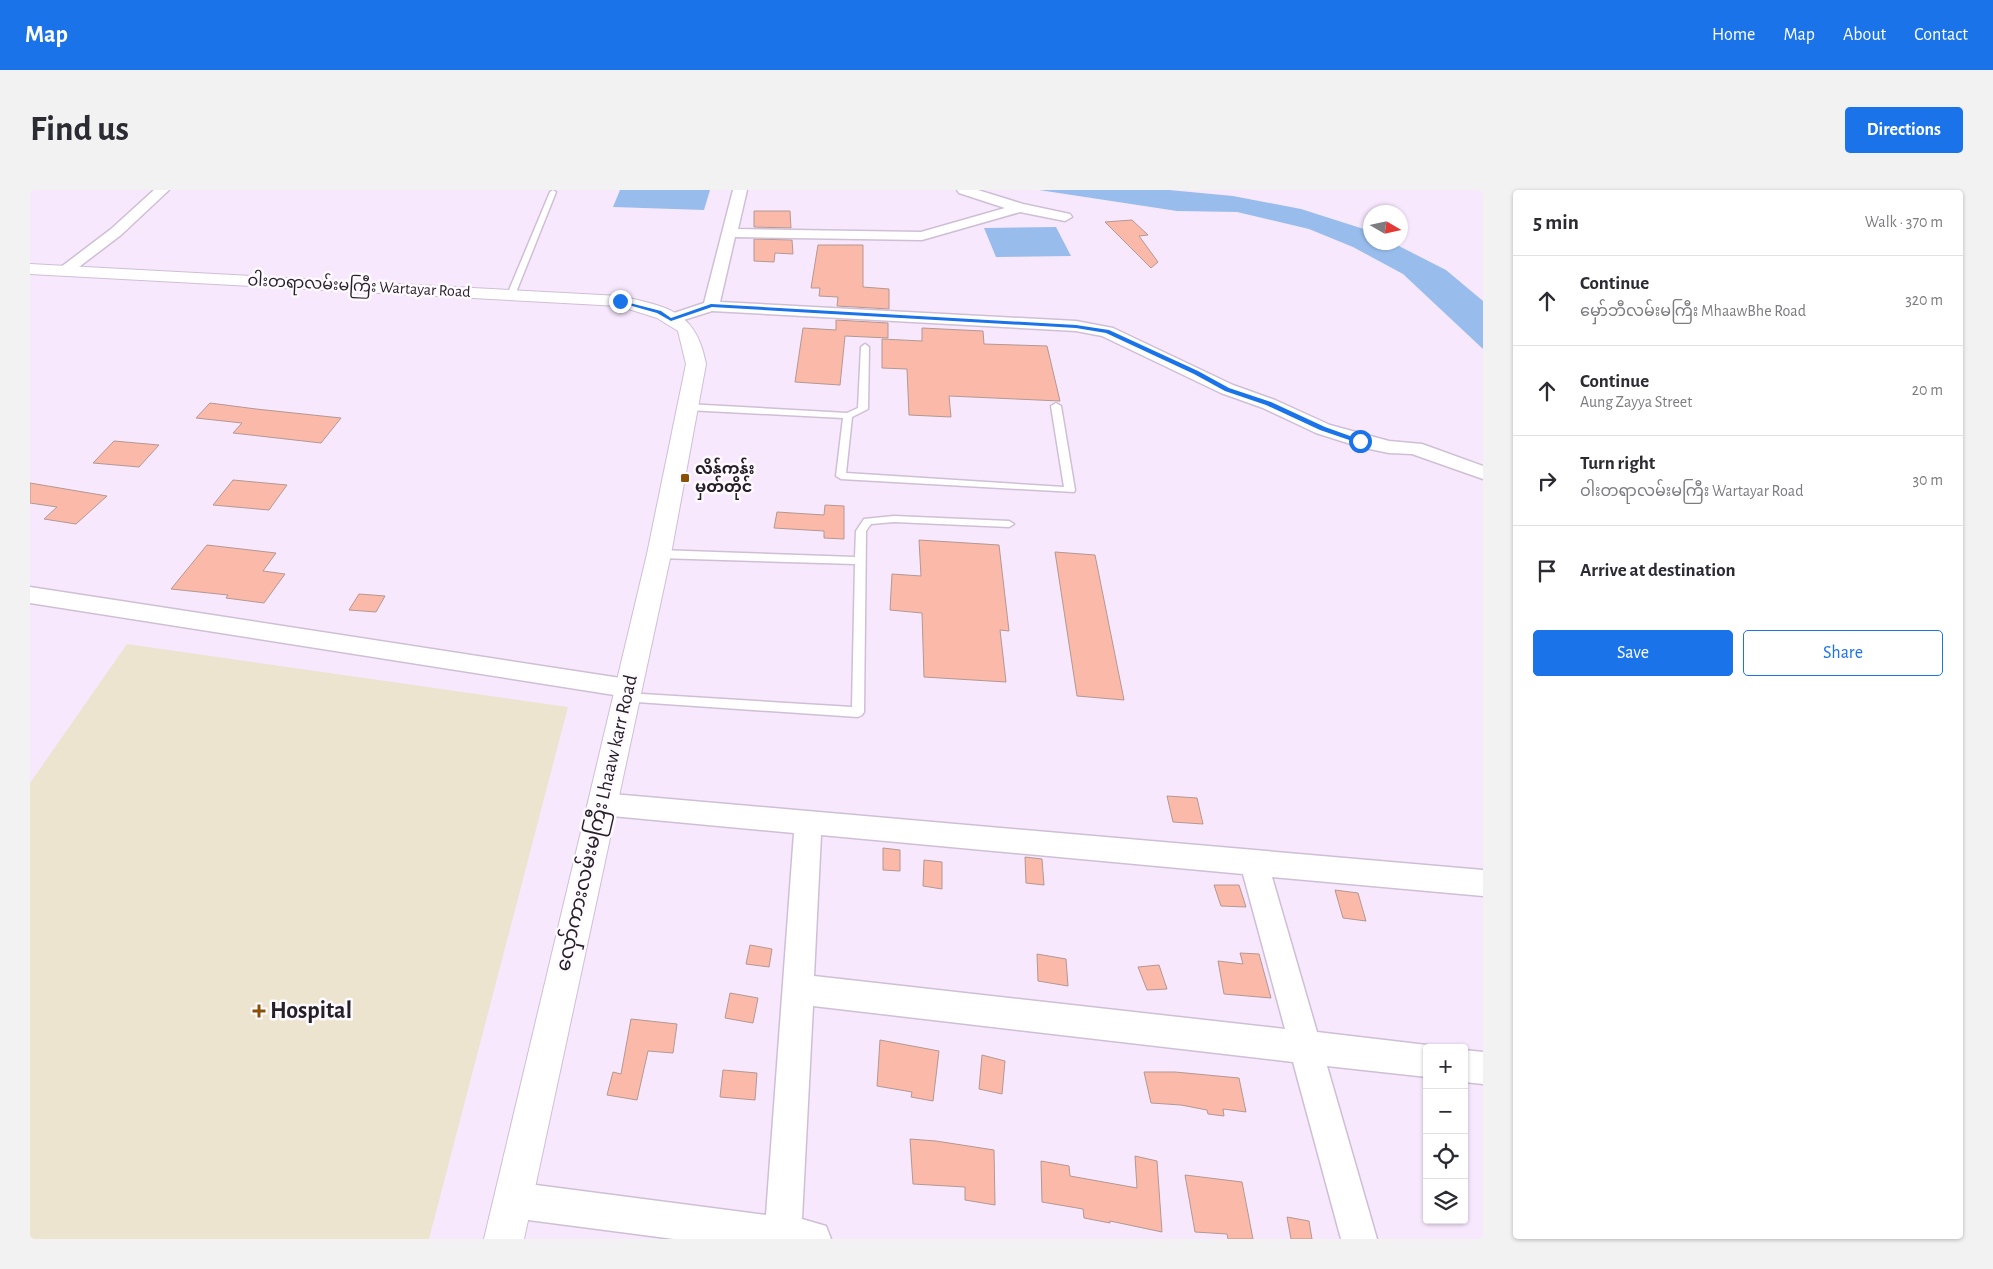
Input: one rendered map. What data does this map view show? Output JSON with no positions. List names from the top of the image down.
{
  "streets": {
    "street": ["ဝါးတရာလမ်းမကြီး Wartayar Road", "လှော်ကားလမ်းမကြီး Lhaaw karr Road"]
  },
  "crossings": [
    ["ဝါးတရာလမ်းမကြီး Wartayar Road", "လှော်ကားလမ်းမကြီး Lhaaw karr Road"]
  ],
  "places": {
    "transit": ["လိန်ကုန်း မှတ်တိုင်"],
    "health": ["Hospital"]
  },
  "north": "right",
  "page": {
    "header": "Map",
    "nav": [
      "Home",
      "Map",
      "About",
      "Contact"
    ],
    "buttons": [
      "Directions",
      ["Save", "Share"]
    ],
    "title": "Find us",
    "heading": ["5 min", "Walk · 370 m"],
    "list": [
      ["Continue", "မှော်ဘီလမ်းမကြီး MhaawBhe Road", "320 m"],
      ["Continue", "Aung Zayya Street", "20 m"],
      ["Turn right", "ဝါးတရာလမ်းမကြီး Wartayar Road", "30 m"],
      "Arrive at destination"
    ],
    "map_buttons": ["+", "−"]
  }
}
